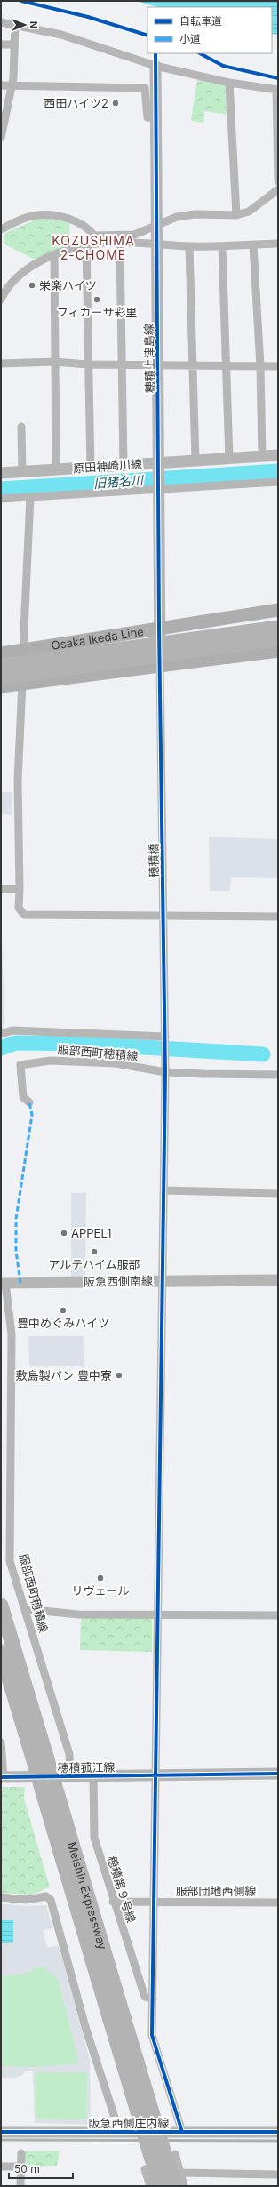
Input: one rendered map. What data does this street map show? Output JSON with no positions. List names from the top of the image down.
{
  "streets": {
    "highway": ["Meishin Expressway"],
    "main road": ["Osaka Ikeda Line"],
    "street": [
      "穂積上津島線",
      "原田神崎川線",
      "穂積橋",
      "服部西町穂積線",
      "阪急西側南線",
      "穂積菰江線",
      "穂積第９号線",
      "服部団地西側線",
      "阪急西側庄内線"
    ]
  },
  "crossings": [
    ["穂積上津島線", "原田神崎川線"],
    ["穂積上津島線", "Osaka Ikeda Line"],
    ["穂積上津島線", "穂積橋"],
    ["穂積橋", "服部西町穂積線"],
    ["穂積橋", "阪急西側南線"],
    ["穂積橋", "穂積菰江線"],
    ["穂積橋", "穂積第９号線"],
    ["穂積橋", "服部団地西側線"],
    ["穂積橋", "阪急西側庄内線"],
    ["服部西町穂積線", "阪急西側南線"],
    ["服部西町穂積線", "穂積菰江線"],
    ["穂積菰江線", "穂積第９号線"],
    ["穂積第９号線", "服部団地西側線"]
  ],
  "districts": ["KOZUSHIMA 2-CHOME"],
  "water": ["旧猪名川"],
  "places": [
    "西田ハイツ2",
    "栄楽ハイツ",
    "フィカーサ彩里",
    "APPEL1",
    "アルテハイム服部",
    "豊中めぐみハイツ",
    "敷島製パン 豊中寮",
    "リヴェール"
  ],
  "legend": ["自転車道", "小道"],
  "scale_bar": "50 m",
  "north": "right"
}
